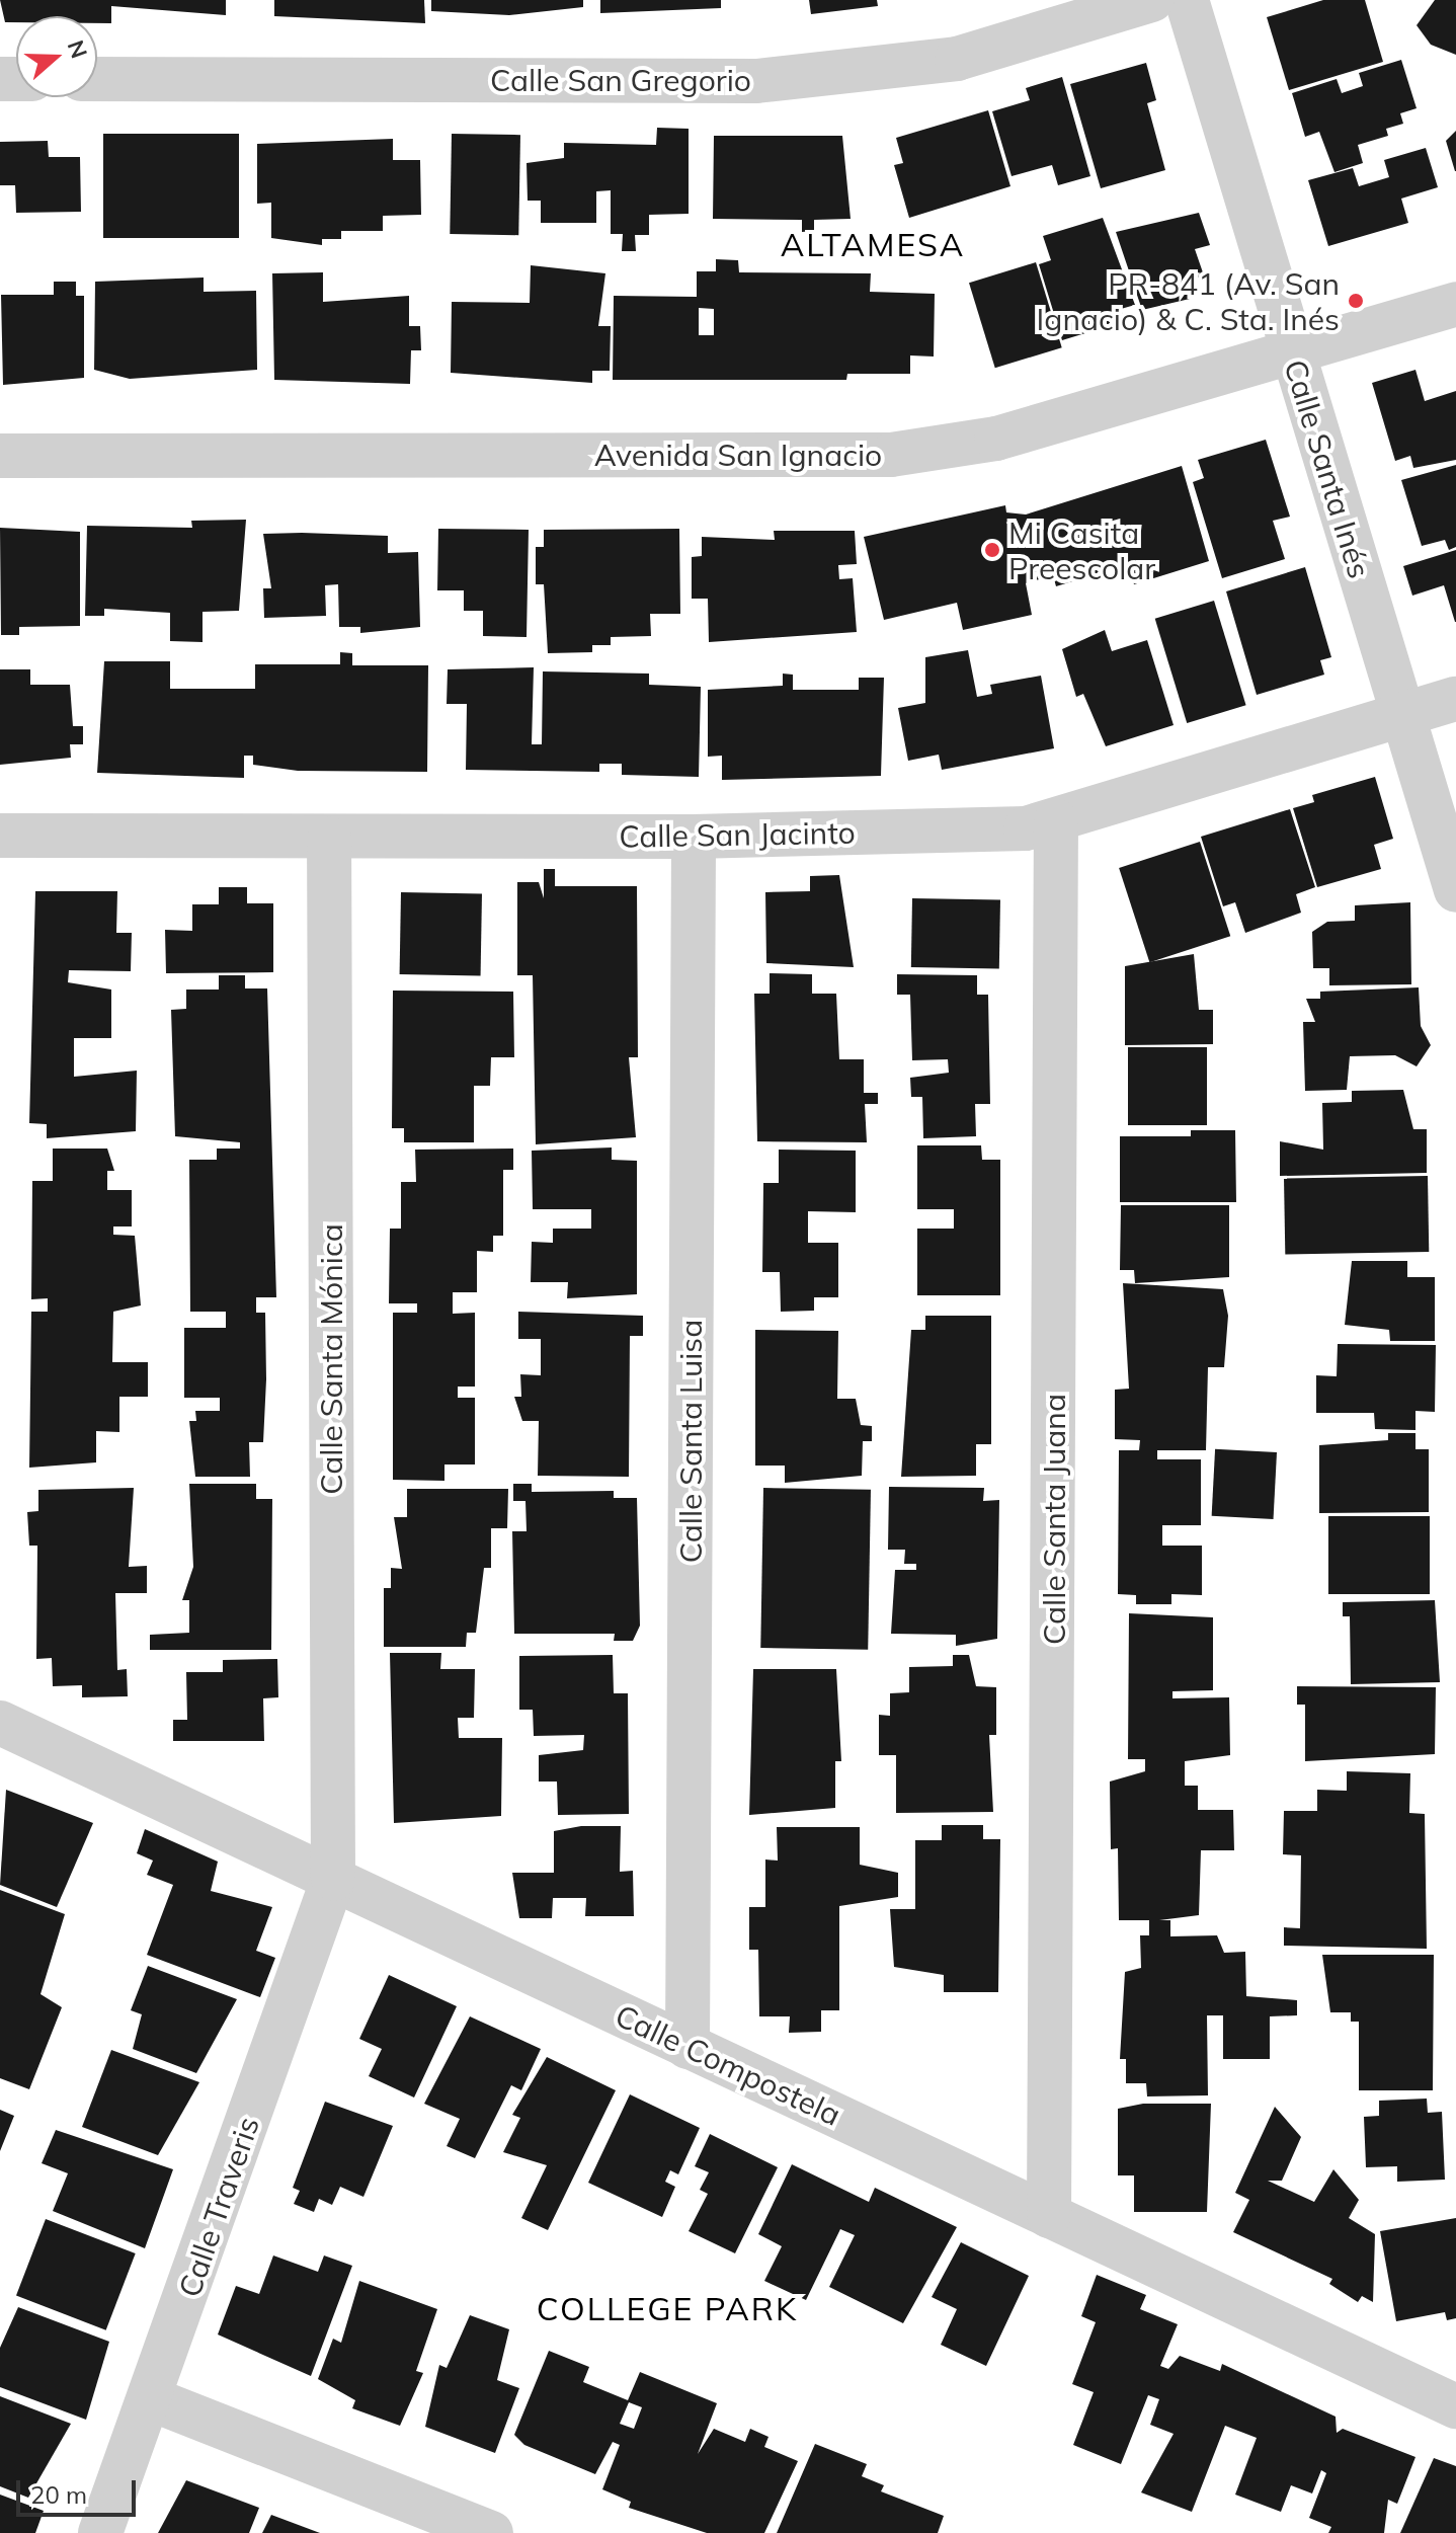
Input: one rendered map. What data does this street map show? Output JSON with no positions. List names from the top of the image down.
{
  "streets": {
    "street": [
      "Calle San Gregorio",
      "Avenida San Ignacio",
      "Calle Santa Inés",
      "Calle San Jacinto",
      "Calle Santa Mónica",
      "Calle Santa Luisa",
      "Calle Santa Juana",
      "Calle Compostela",
      "Calle Traveris"
    ]
  },
  "crossings": [
    ["Avenida San Ignacio", "Calle Santa Inés"],
    ["Calle Santa Inés", "Calle San Jacinto"],
    ["Calle San Jacinto", "Calle Santa Mónica"],
    ["Calle San Jacinto", "Calle Santa Luisa"],
    ["Calle San Jacinto", "Calle Santa Juana"],
    ["Calle Santa Mónica", "Calle Compostela"],
    ["Calle Santa Mónica", "Calle Traveris"],
    ["Calle Santa Luisa", "Calle Compostela"],
    ["Calle Santa Juana", "Calle Compostela"],
    ["Calle Compostela", "Calle Traveris"]
  ],
  "districts": ["ALTAMESA", "COLLEGE PARK"],
  "places": ["PR-841 (Av. San Ignacio) & C. Sta. Inés", "Mi Casita Preescolar"],
  "scale_bar": "20 m",
  "north": "right"
}
